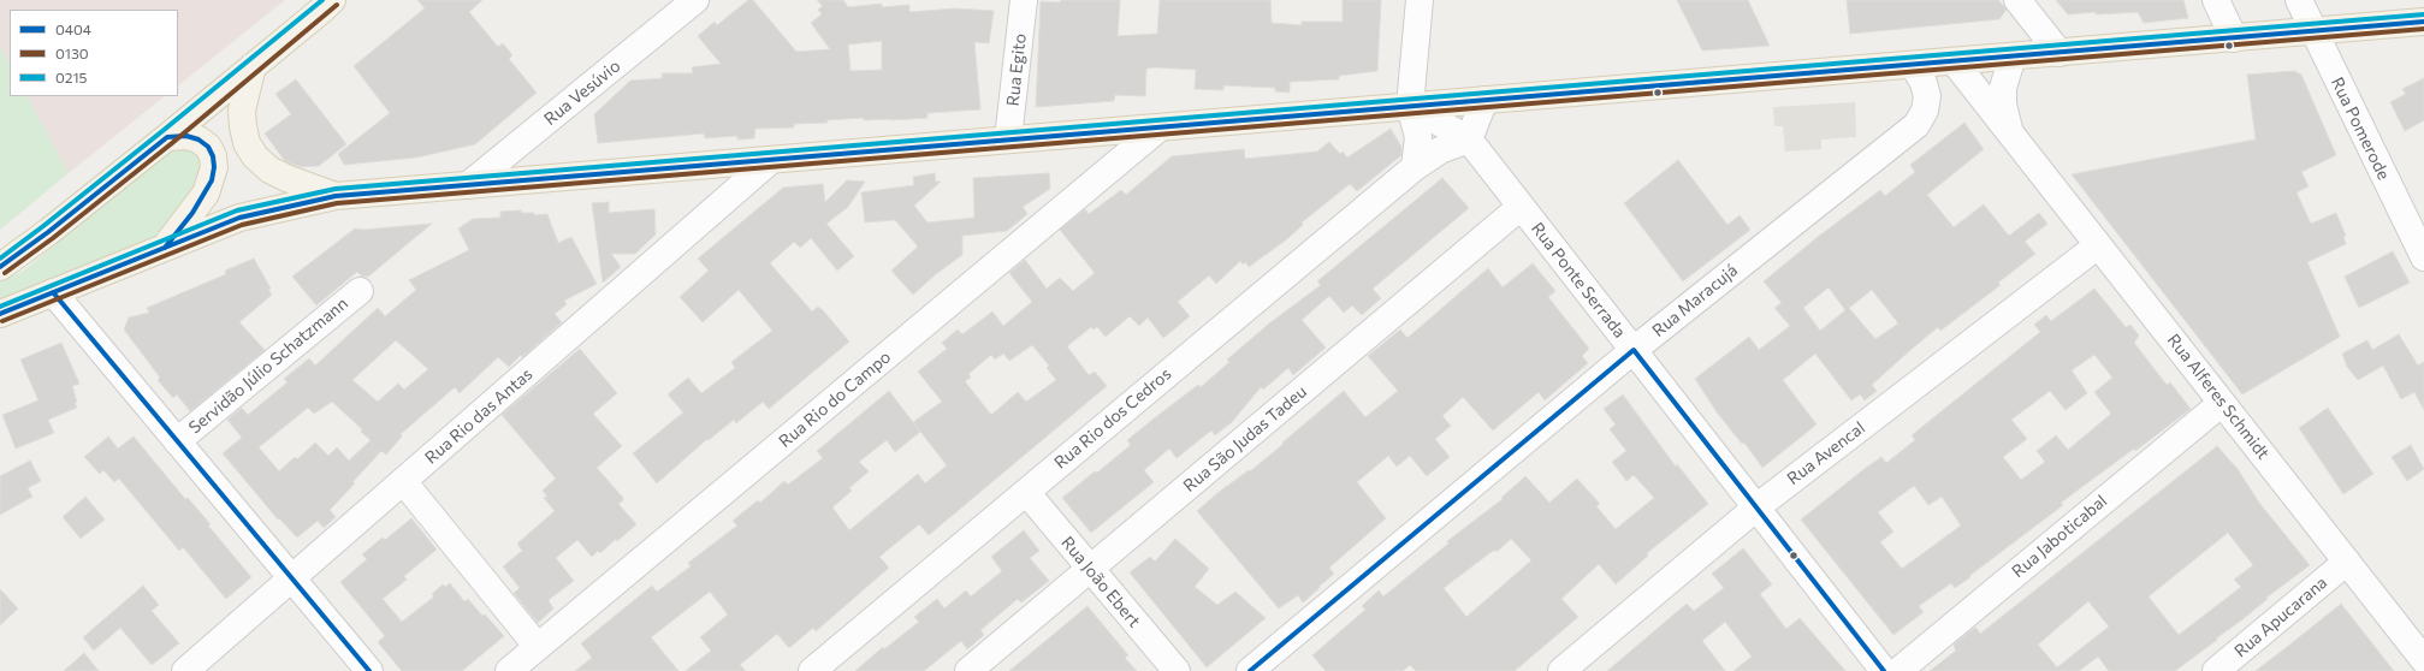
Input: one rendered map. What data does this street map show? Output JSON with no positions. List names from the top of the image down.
{
  "streets": {
    "street": [
      "Rua Egito",
      "Rua Vesúvio",
      "Rua Pomerode",
      "Rua Ponte Serrada",
      "Rua Maracujá",
      "Servidão Júlio Schatzmann",
      "Rua Alferes Schmidt",
      "Rua Rio do Campo",
      "Rua Rio das Antas",
      "Rua Rio dos Cedros",
      "Rua São Judas Tadeu",
      "Rua Avencal",
      "Rua Jaboticabal",
      "Rua João Ebert",
      "Rua Apucarana"
    ]
  },
  "crossings": [
    ["Rua Ponte Serrada", "Rua Maracujá"],
    ["Rua Ponte Serrada", "Rua Rio dos Cedros"],
    ["Rua Ponte Serrada", "Rua São Judas Tadeu"],
    ["Rua Ponte Serrada", "Rua Avencal"],
    ["Rua Alferes Schmidt", "Rua Avencal"],
    ["Rua Alferes Schmidt", "Rua Jaboticabal"],
    ["Rua Alferes Schmidt", "Rua Apucarana"],
    ["Rua Rio dos Cedros", "Rua João Ebert"],
    ["Rua São Judas Tadeu", "Rua João Ebert"]
  ],
  "lines": ["transit line 0215", "transit line 0130", "transit line 0404"],
  "legend": ["0404", "0130", "0215"]
}
